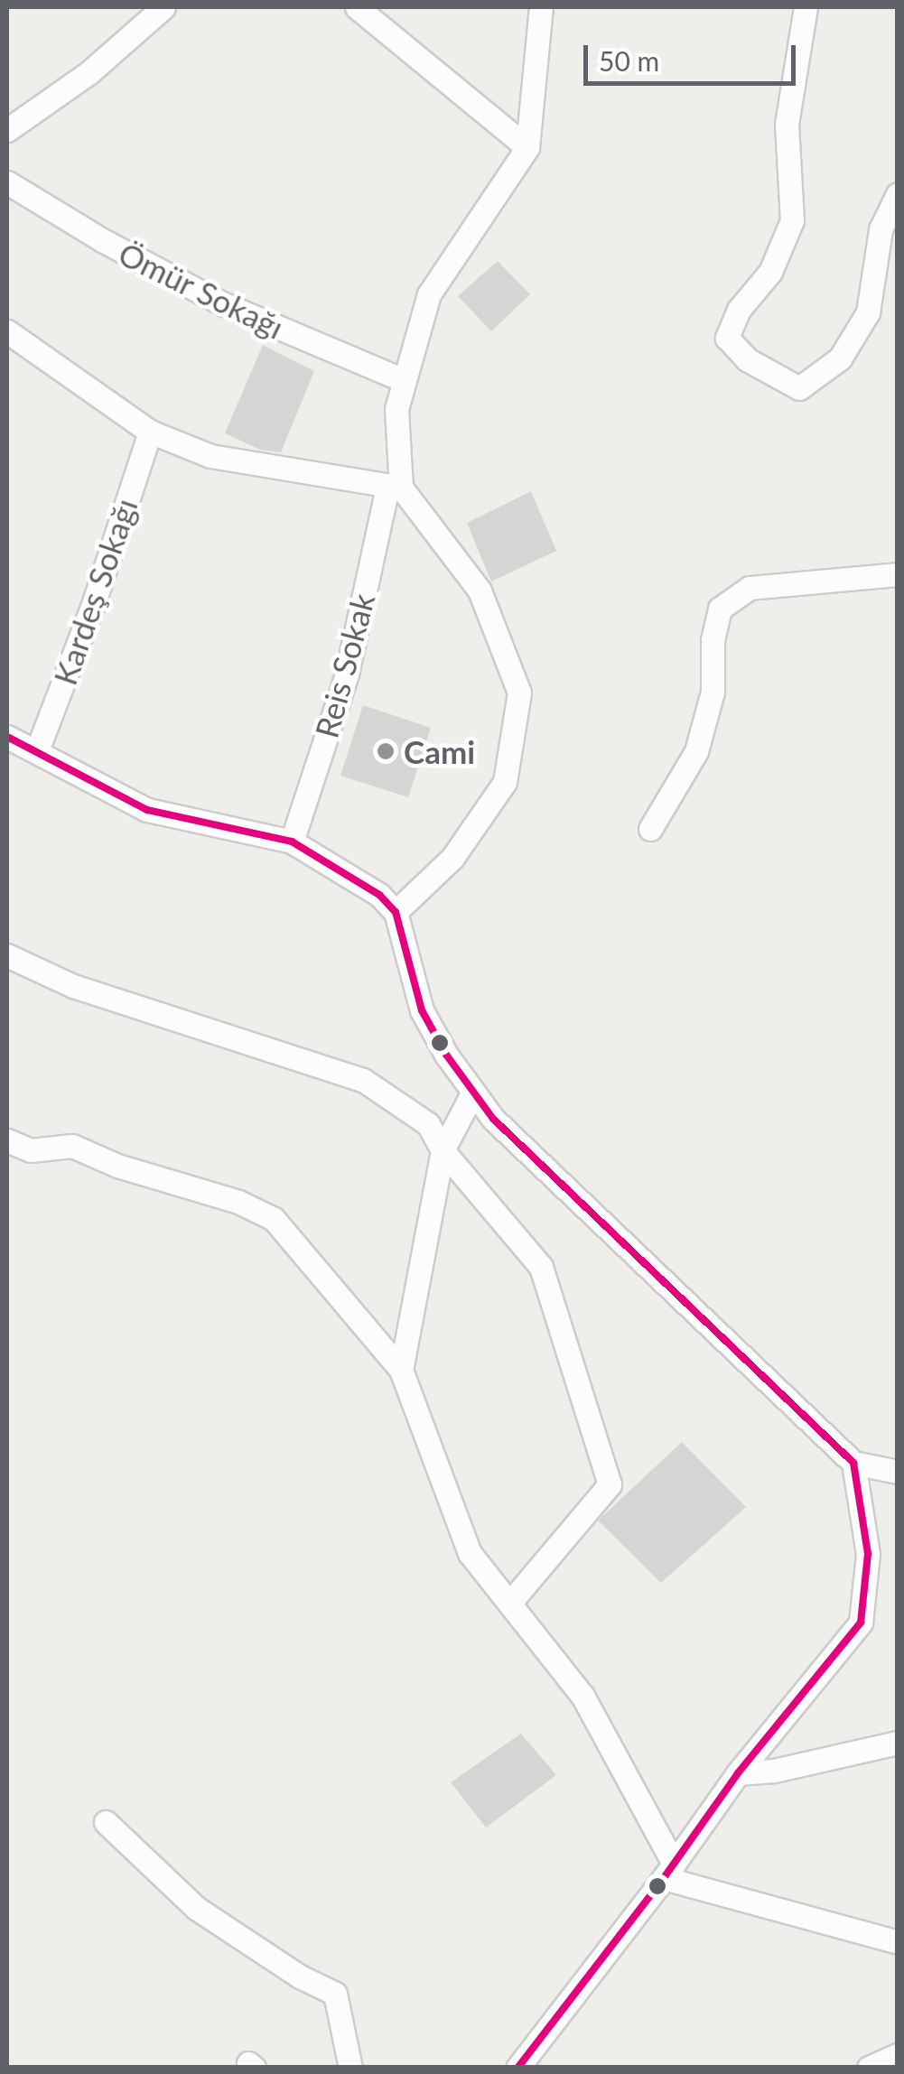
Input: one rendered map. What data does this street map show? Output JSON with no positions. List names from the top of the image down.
{
  "streets": {
    "street": ["Ömür Sokağı", "Kardeş Sokağı", "Reis Sokak"]
  },
  "crossings": [
    ["Ömür Sokağı", "Reis Sokak"]
  ],
  "places": ["Cami"],
  "scale_bar": "50 m"
}
